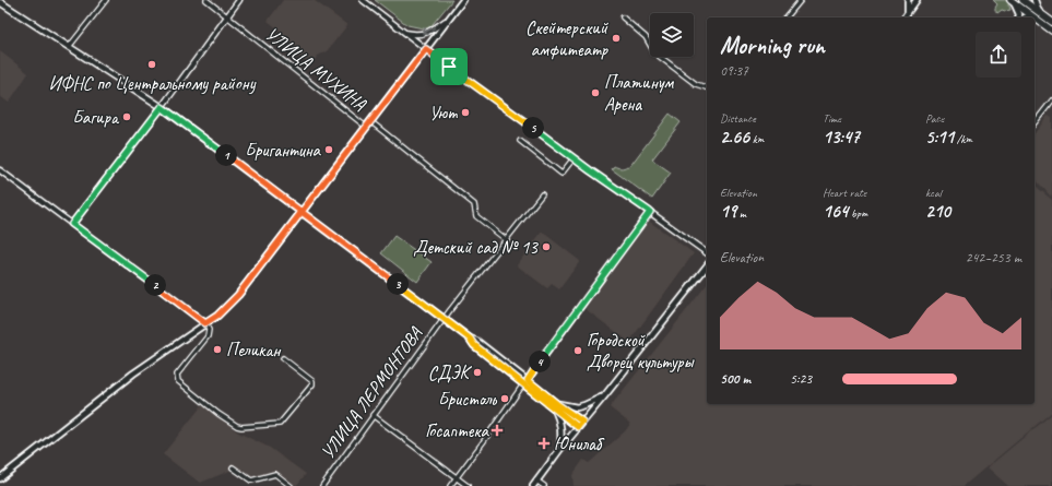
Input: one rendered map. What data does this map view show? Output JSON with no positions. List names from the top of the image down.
{
  "streets": {
    "street": ["УЛИЦА МУХИНА", "УЛИЦА ЛЕРМОНТОВА"]
  },
  "crossings": [
    ["УЛИЦА МУХИНА", "УЛИЦА ЛЕРМОНТОВА"]
  ],
  "places": {
    "other": [
      "Скейтерский амфитеатр",
      "ИФНС по Центральному району",
      "Платинум Арена",
      "Уют",
      "Багира",
      "Бригантина",
      "Детский сад № 13",
      "Пеликан",
      "Городской Дворец культуры",
      "СДЭК",
      "Бристоль"
    ],
    "health": ["Госаптека", "Юнилаб"]
  },
  "page": {
    "heading": ["Morning run", "09:37"],
    "stats": [
      ["Distance", "2.66 km"],
      ["Time", "13:47"],
      ["Pace", "5:11 /km"],
      ["Elevation", "19 m"],
      ["Heart rate", "164 bpm"],
      ["kcal", "210"]
    ],
    "pins": [
      "5",
      "1",
      "3",
      "2",
      "4"
    ],
    "chart": ["Elevation", "242–253 m"],
    "list": [
      {
        "name": "500 m",
        "note": "5:23"
      }
    ]
  }
}
